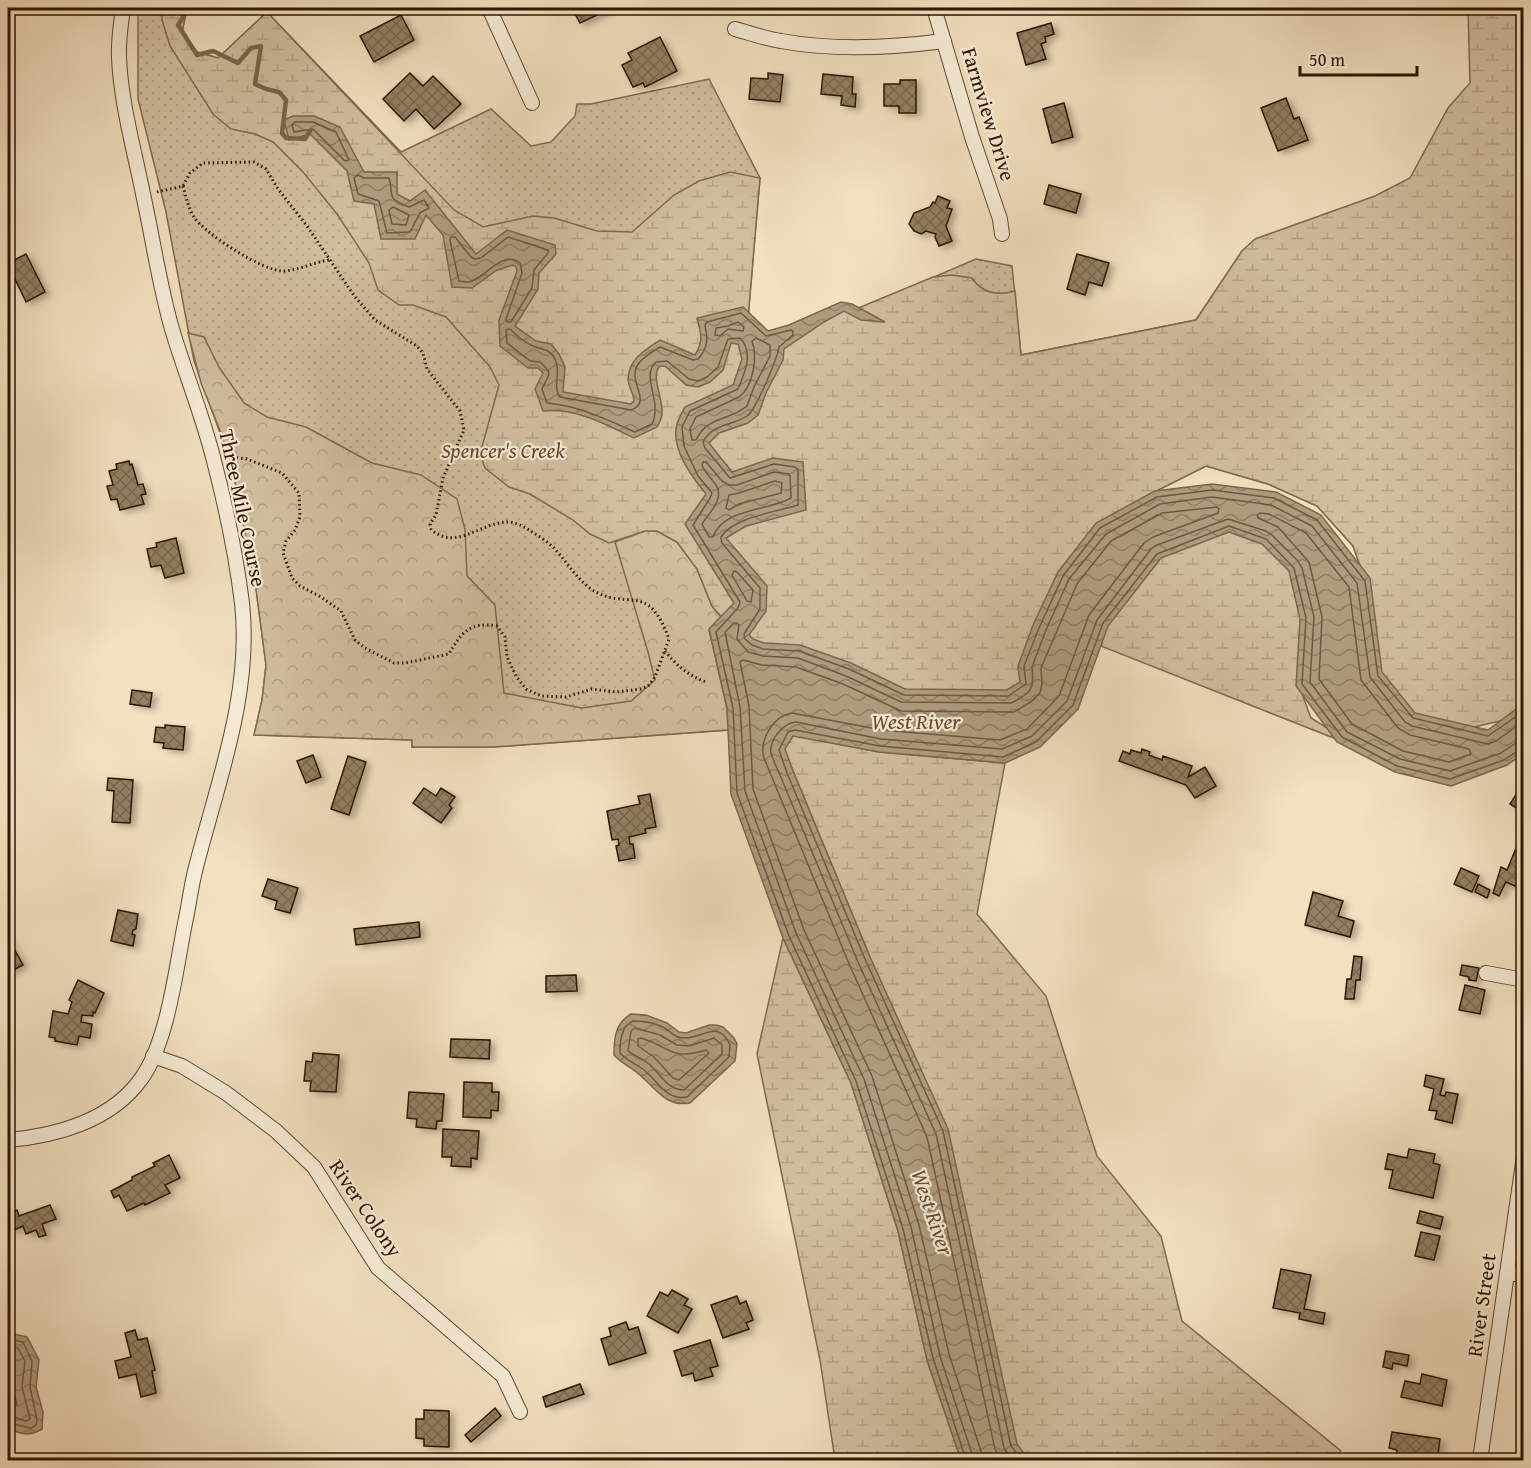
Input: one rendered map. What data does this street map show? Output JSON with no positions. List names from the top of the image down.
{
  "streets": {
    "street": [
      "Farmview Drive",
      "Three Mile Course",
      "River Colony",
      "River Street"
    ]
  },
  "crossings": [
    ["Three Mile Course", "River Colony"]
  ],
  "water": ["West River"],
  "parks": ["Spencer's Creek"],
  "scale_bar": "50 m"
}
